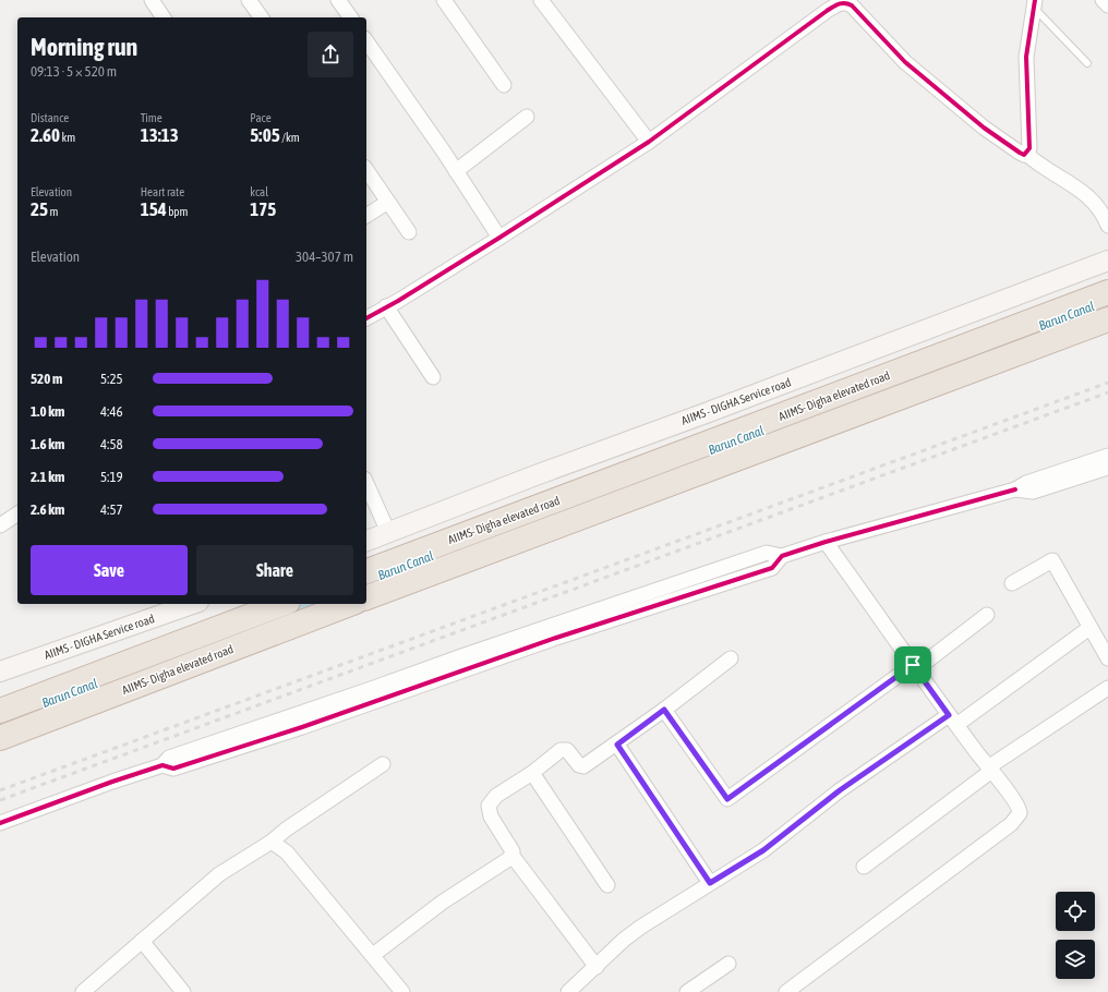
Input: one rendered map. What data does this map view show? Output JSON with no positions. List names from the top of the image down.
{
  "streets": {
    "highway": ["AIIMS- Digha elevated road"],
    "main road": ["AIIMS - DIGHA Service road"]
  },
  "water": ["Barun Canal"],
  "page": {
    "heading": ["Morning run", "09:13 · 5 × 520 m"],
    "stats": [
      ["Distance", "2.60 km"],
      ["Time", "13:13"],
      ["Pace", "5:05 /km"],
      ["Elevation", "25 m"],
      ["Heart rate", "154 bpm"],
      ["kcal", "175"]
    ],
    "chart": ["Elevation", "304–307 m"],
    "list": [
      {
        "name": "520 m",
        "note": "5:25"
      },
      {
        "name": "1.0 km",
        "note": "4:46"
      },
      {
        "name": "1.6 km",
        "note": "4:58"
      },
      {
        "name": "2.1 km",
        "note": "5:19"
      },
      {
        "name": "2.6 km",
        "note": "4:57"
      }
    ],
    "buttons": ["Save", "Share"]
  }
}
